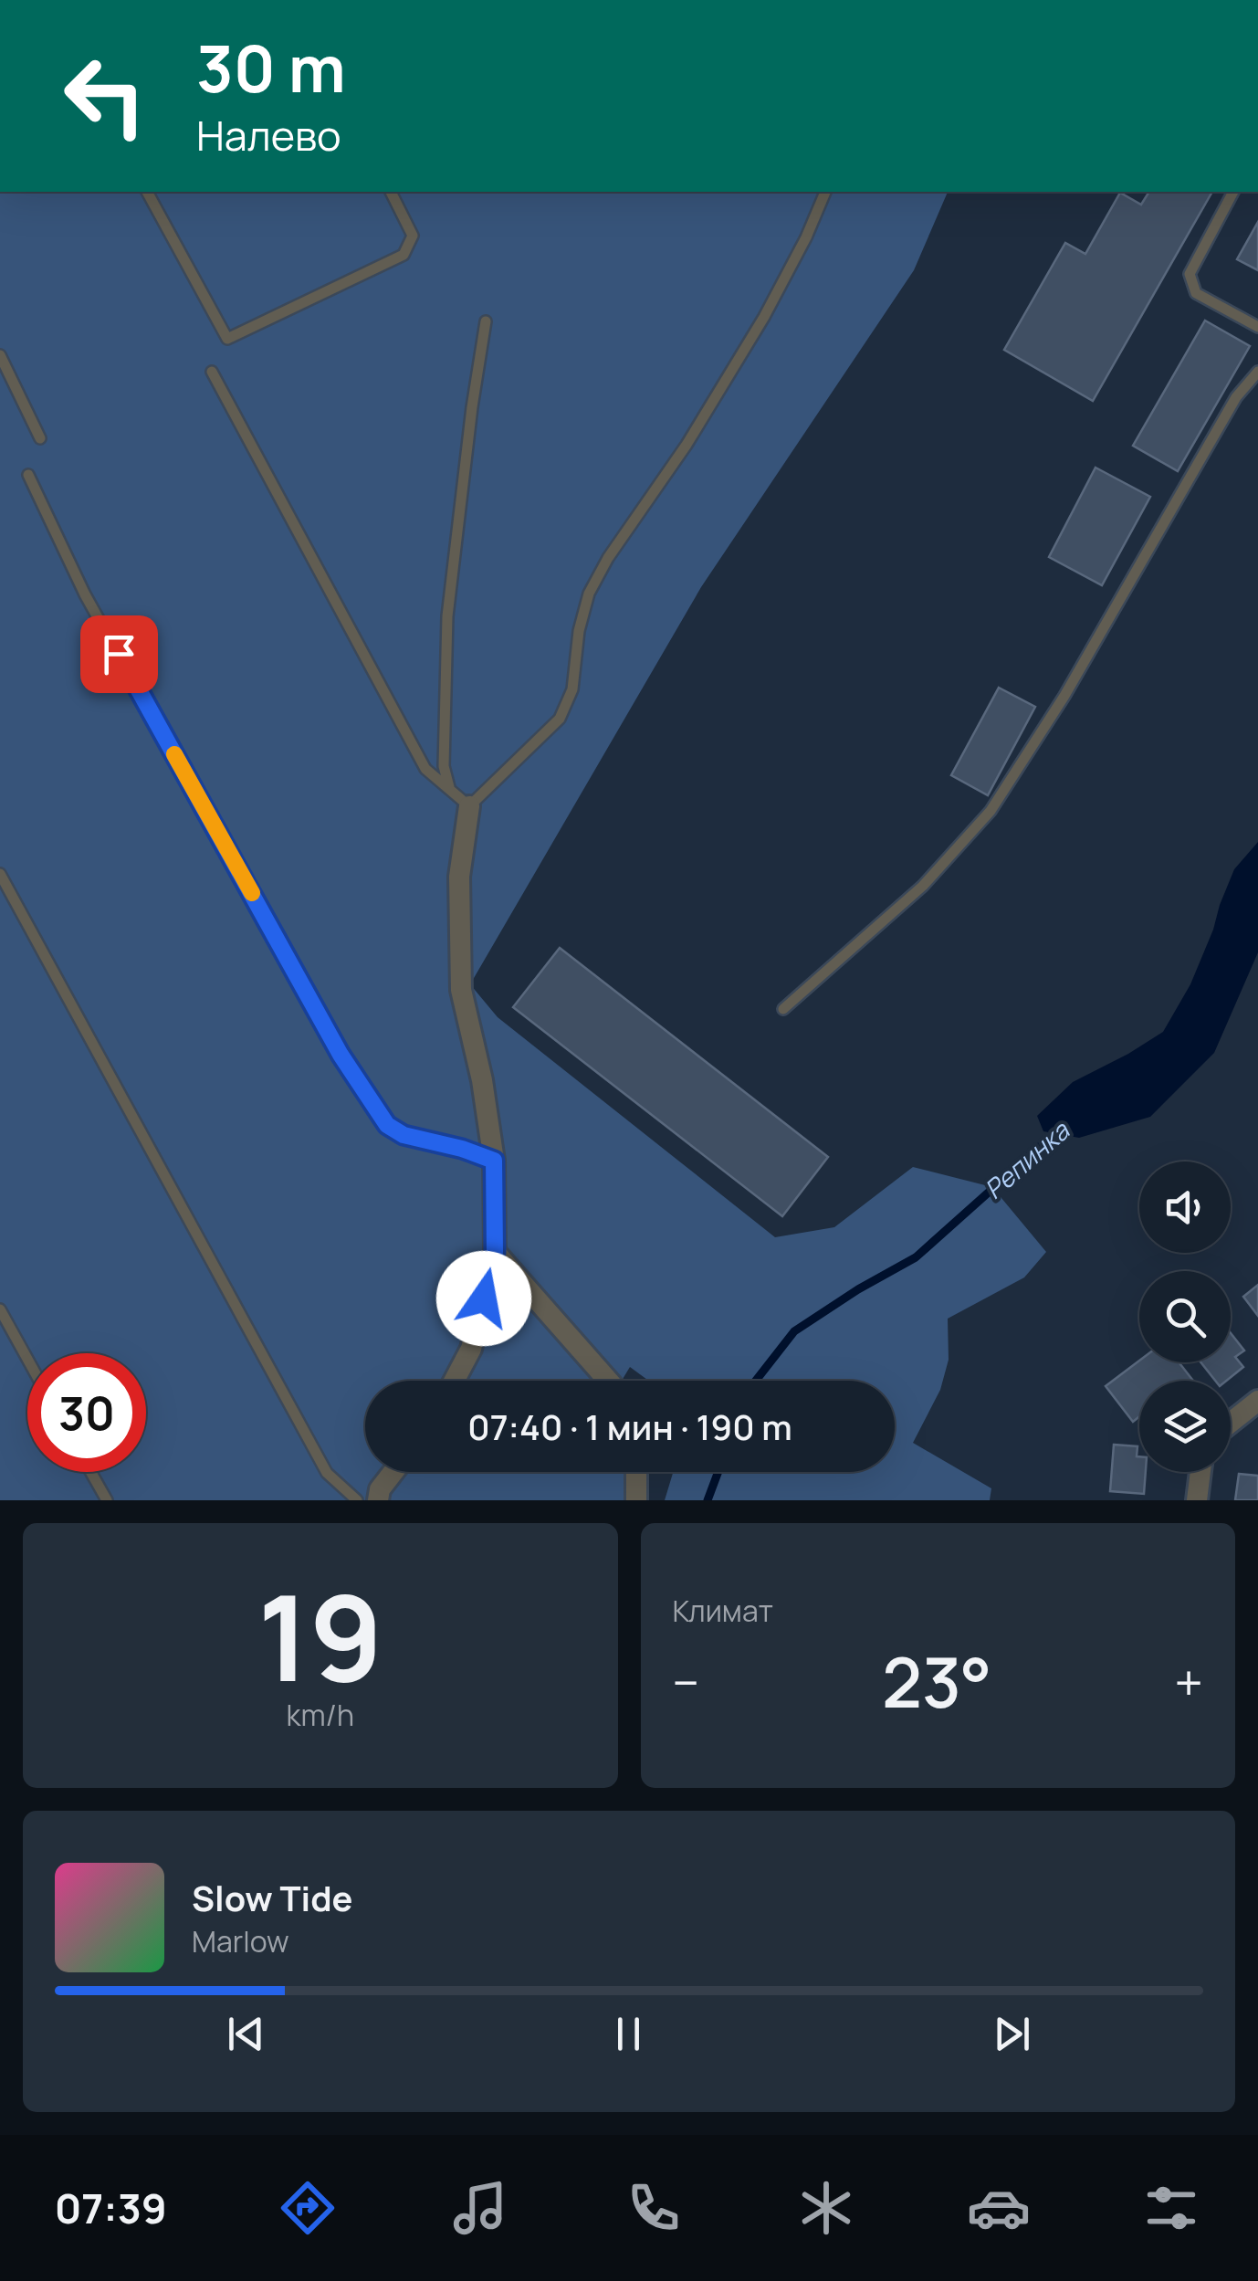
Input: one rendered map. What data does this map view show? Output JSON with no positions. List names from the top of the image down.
{
  "water": ["Репинка"],
  "page": {
    "turn": ["30 m", "Налево"],
    "limit": "30",
    "trip": "07:40 · 1 мин · 190 m",
    "tile": [
      ["19", "km/h"],
      "Климат"
    ],
    "heat": ["−", "23°", "+"],
    "song": ["Slow Tide", "Marlow"],
    "tabs": "07:39"
  }
}
